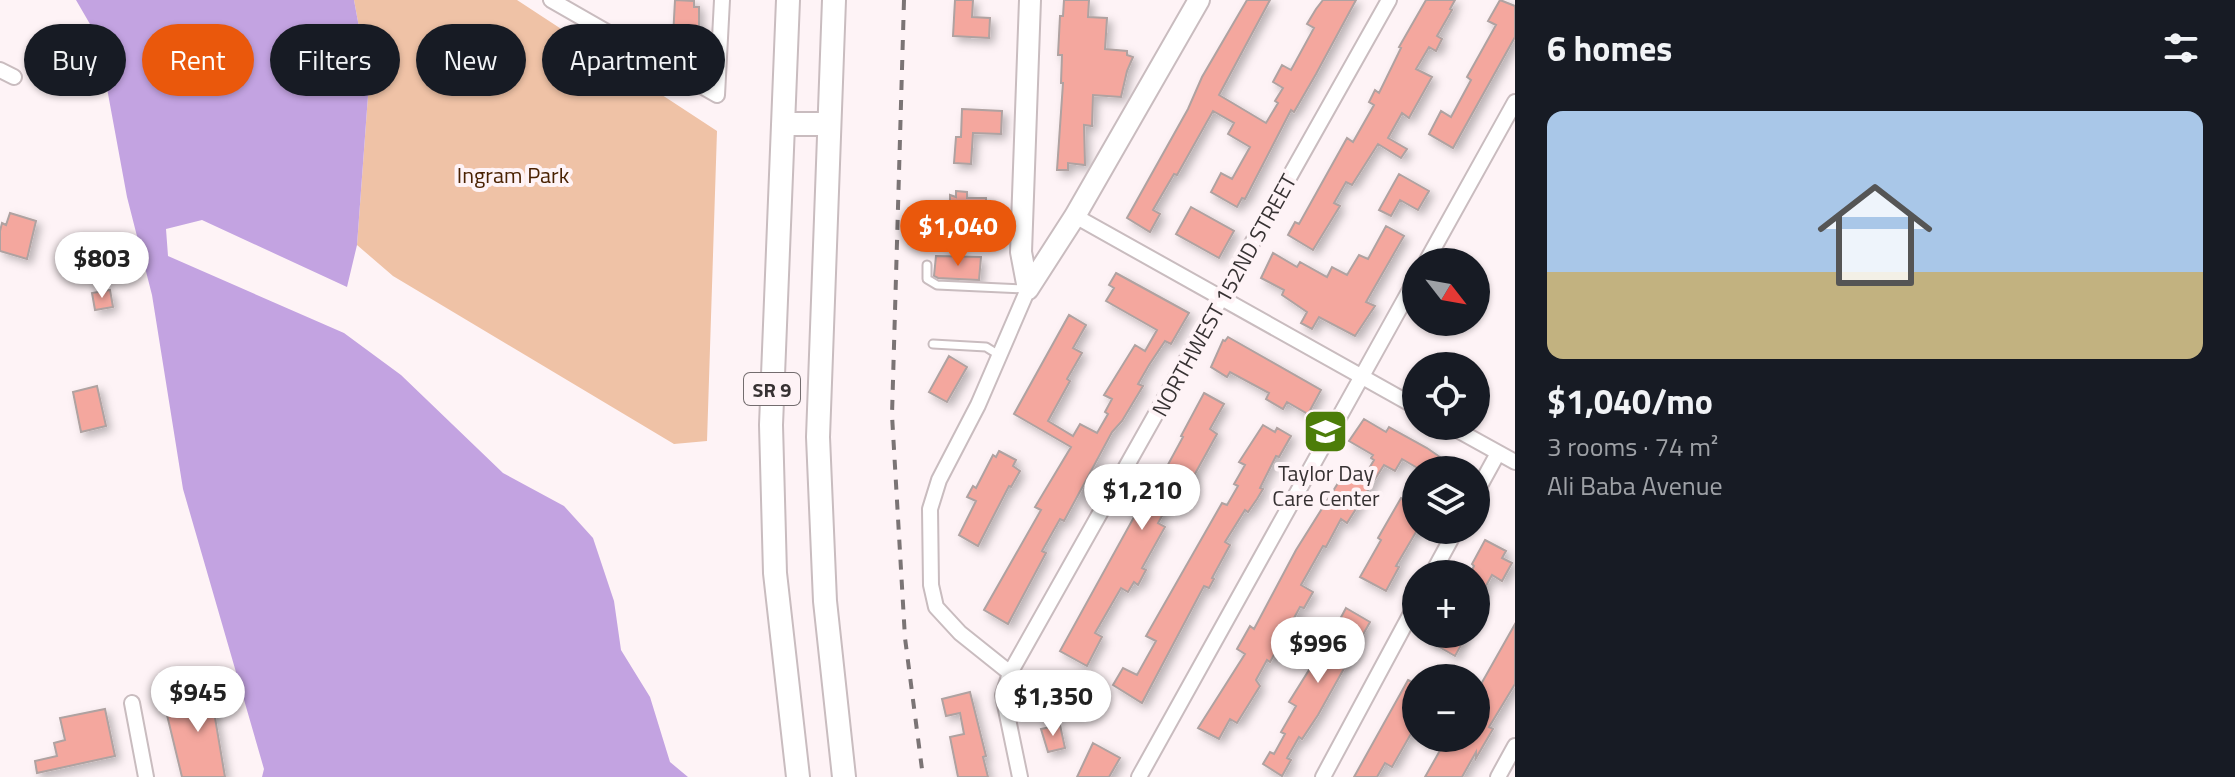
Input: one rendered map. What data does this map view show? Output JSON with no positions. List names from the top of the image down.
{
  "streets": {
    "main road": ["SR 9"],
    "street": ["NORTHWEST 152ND STREET"]
  },
  "parks": ["Ingram Park"],
  "places": {
    "school or university": ["Taylor Day Care Center"]
  },
  "north": "bottom right",
  "page": {
    "heading": "6 homes",
    "chip": [
      "Buy",
      "Rent",
      "Filters",
      "New",
      "Apartment"
    ],
    "list": [
      {
        "name": "$1,040/mo",
        "note": "3 rooms · 74 m² · Ali Baba Avenue"
      }
    ],
    "price": [
      "$1,040",
      "$803",
      "$1,210",
      "$996",
      "$945",
      "$1,350"
    ],
    "map_buttons": ["+", "−"]
  }
}
